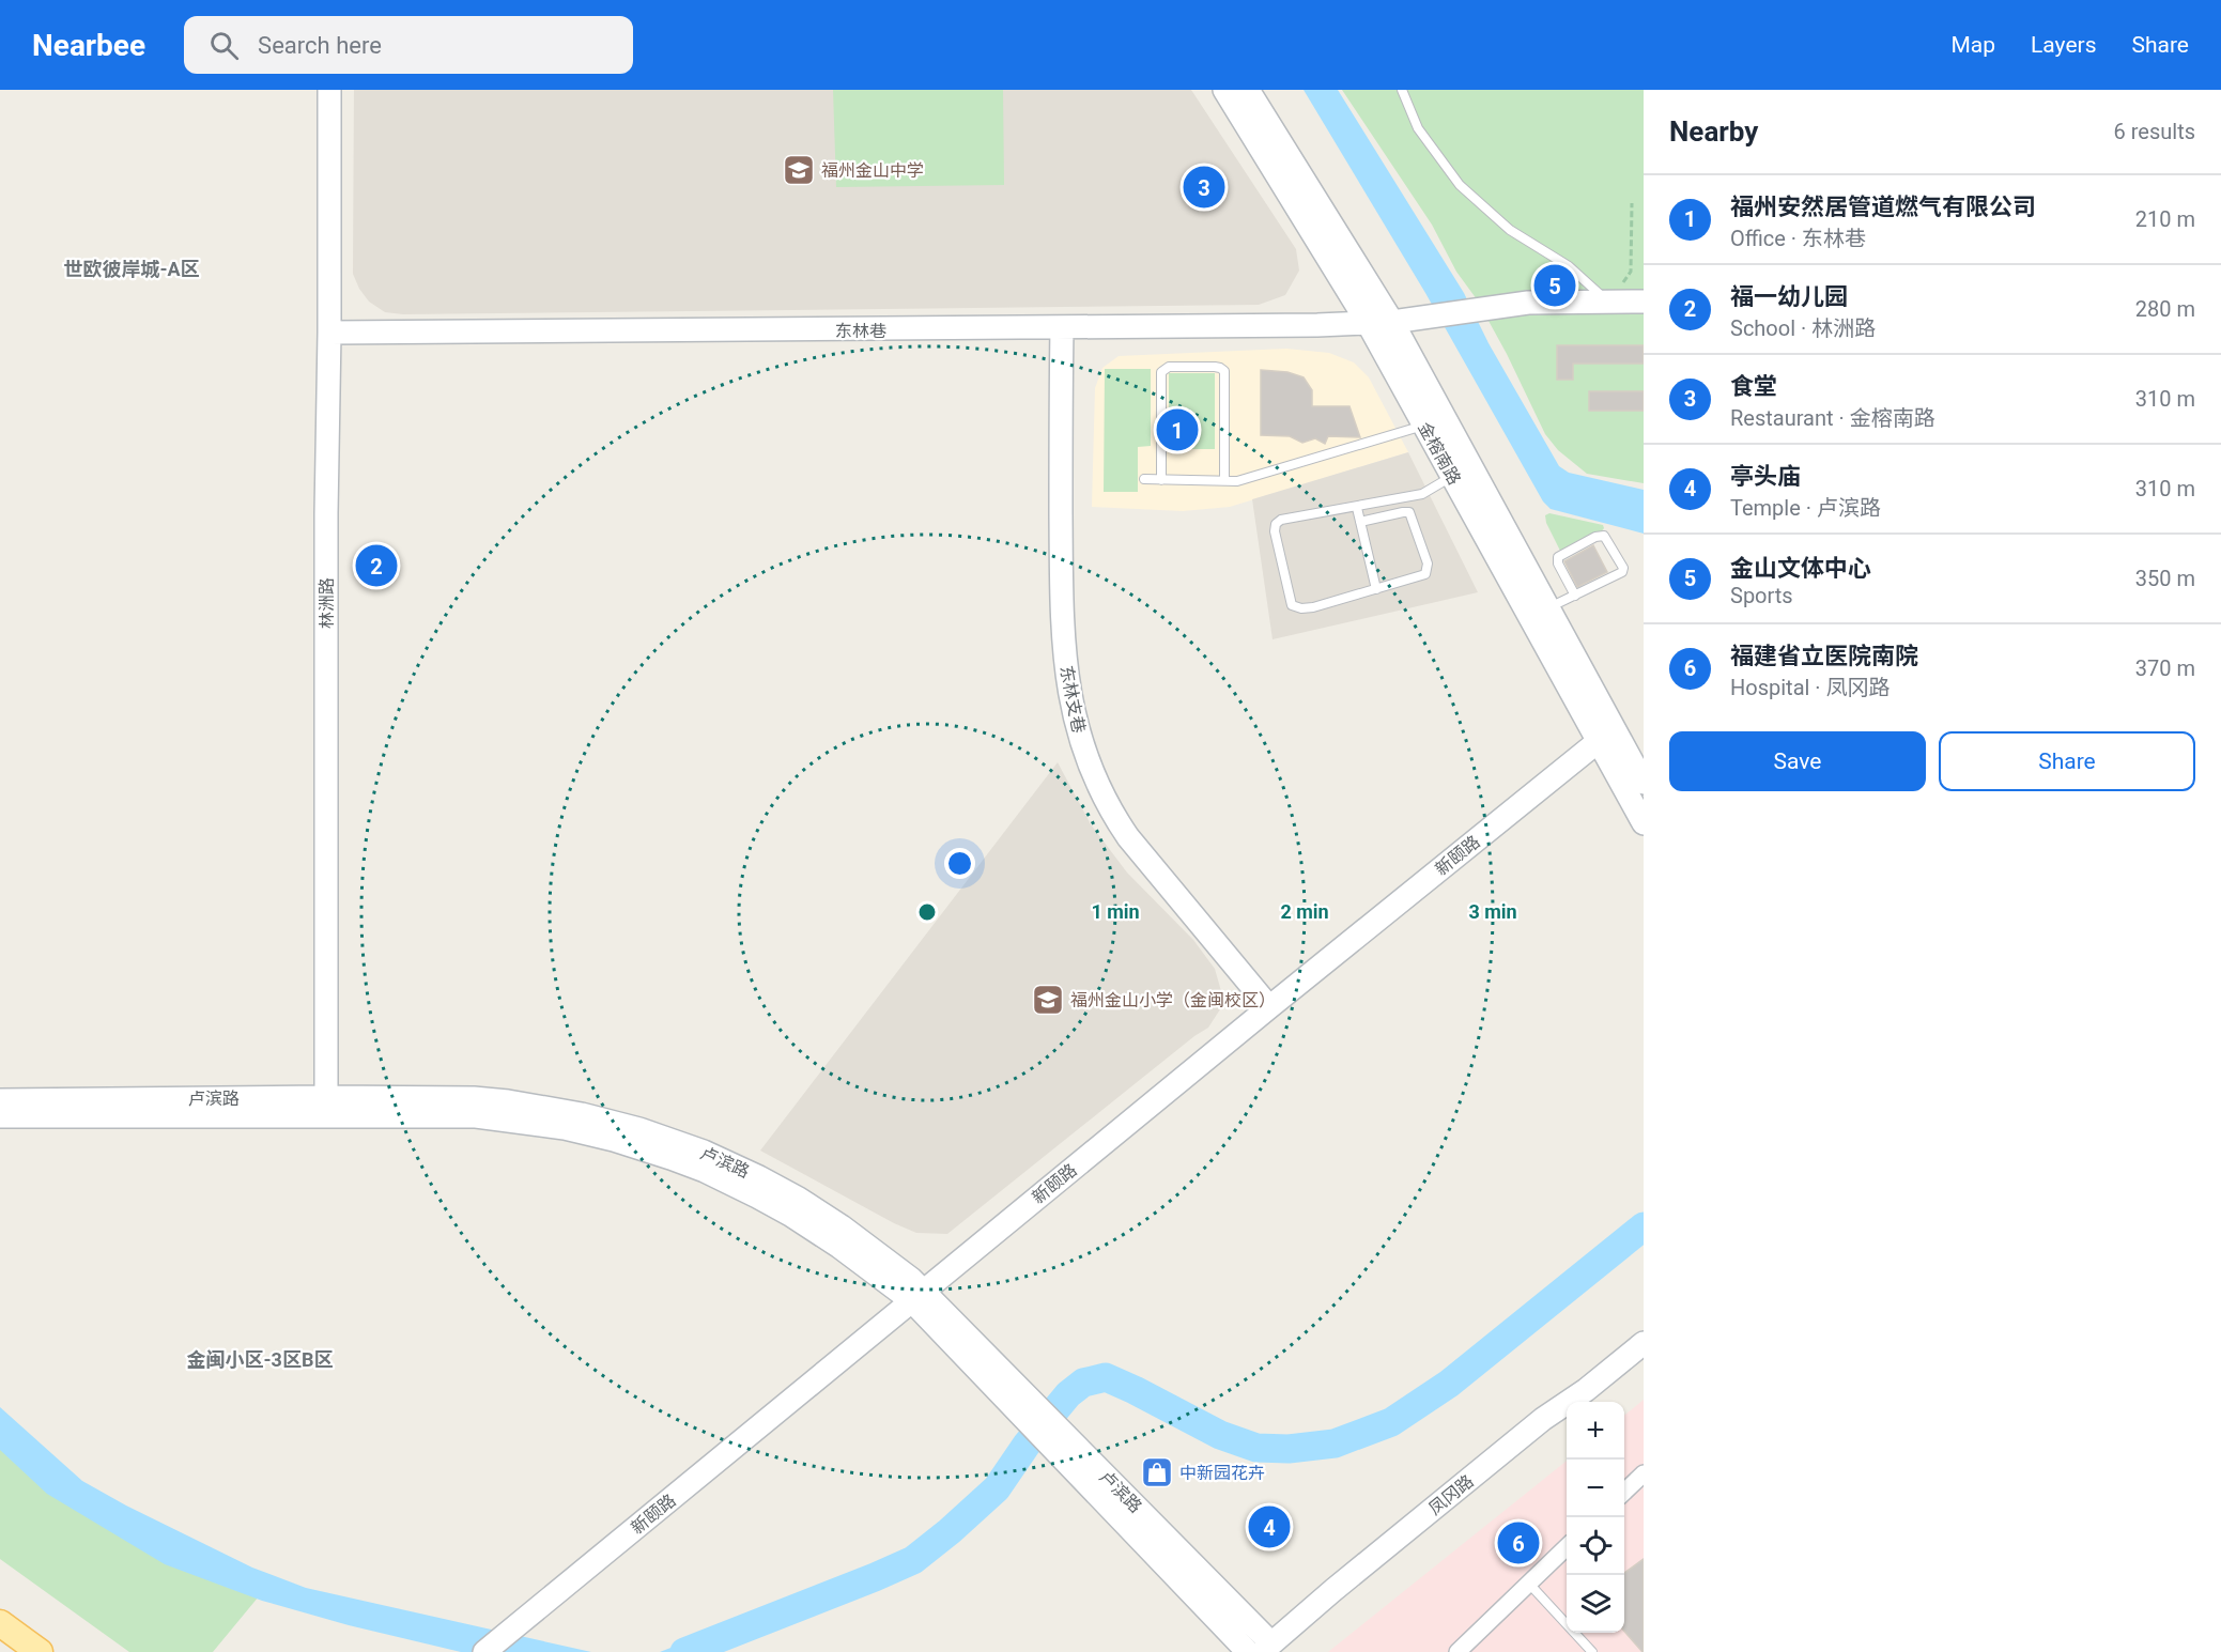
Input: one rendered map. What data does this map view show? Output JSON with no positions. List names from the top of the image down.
{
  "streets": {
    "street": [
      "东林巷",
      "金榕南路",
      "林洲路",
      "东林支巷",
      "新颐路",
      "卢滨路",
      "凤冈路"
    ]
  },
  "crossings": [
    ["东林巷", "金榕南路"],
    ["东林巷", "林洲路"],
    ["东林巷", "东林支巷"],
    ["金榕南路", "新颐路"],
    ["林洲路", "卢滨路"],
    ["东林支巷", "新颐路"],
    ["新颐路", "卢滨路"],
    ["卢滨路", "凤冈路"]
  ],
  "districts": ["世欧彼岸城-A区", "金闽小区-3区B区"],
  "places": {
    "school or university": ["福州金山中学", "福州金山小学（金闽校区）"],
    "shop": ["中新园花卉"]
  },
  "page": {
    "header": "Nearbee",
    "search": "Search here",
    "nav": ["Map", "Layers", "Share"],
    "heading": ["Nearby", "6 results"],
    "pins": [
      "3",
      "5",
      "1",
      "2",
      "4",
      "6"
    ],
    "list": [
      {
        "mark": "1",
        "name": "福州安然居管道燃气有限公司",
        "note": "Office · 东林巷",
        "value": "210 m"
      },
      {
        "mark": "2",
        "name": "福一幼儿园",
        "note": "School · 林洲路",
        "value": "280 m"
      },
      {
        "mark": "3",
        "name": "食堂",
        "note": "Restaurant · 金榕南路",
        "value": "310 m"
      },
      {
        "mark": "4",
        "name": "亭头庙",
        "note": "Temple · 卢滨路",
        "value": "310 m"
      },
      {
        "mark": "5",
        "name": "金山文体中心",
        "note": "Sports",
        "value": "350 m"
      },
      {
        "mark": "6",
        "name": "福建省立医院南院",
        "note": "Hospital · 凤冈路",
        "value": "370 m"
      }
    ],
    "buttons": ["Save", "Share"],
    "map_buttons": ["+", "−"]
  },
  "rings": ["1 min", "2 min", "3 min"]
}
